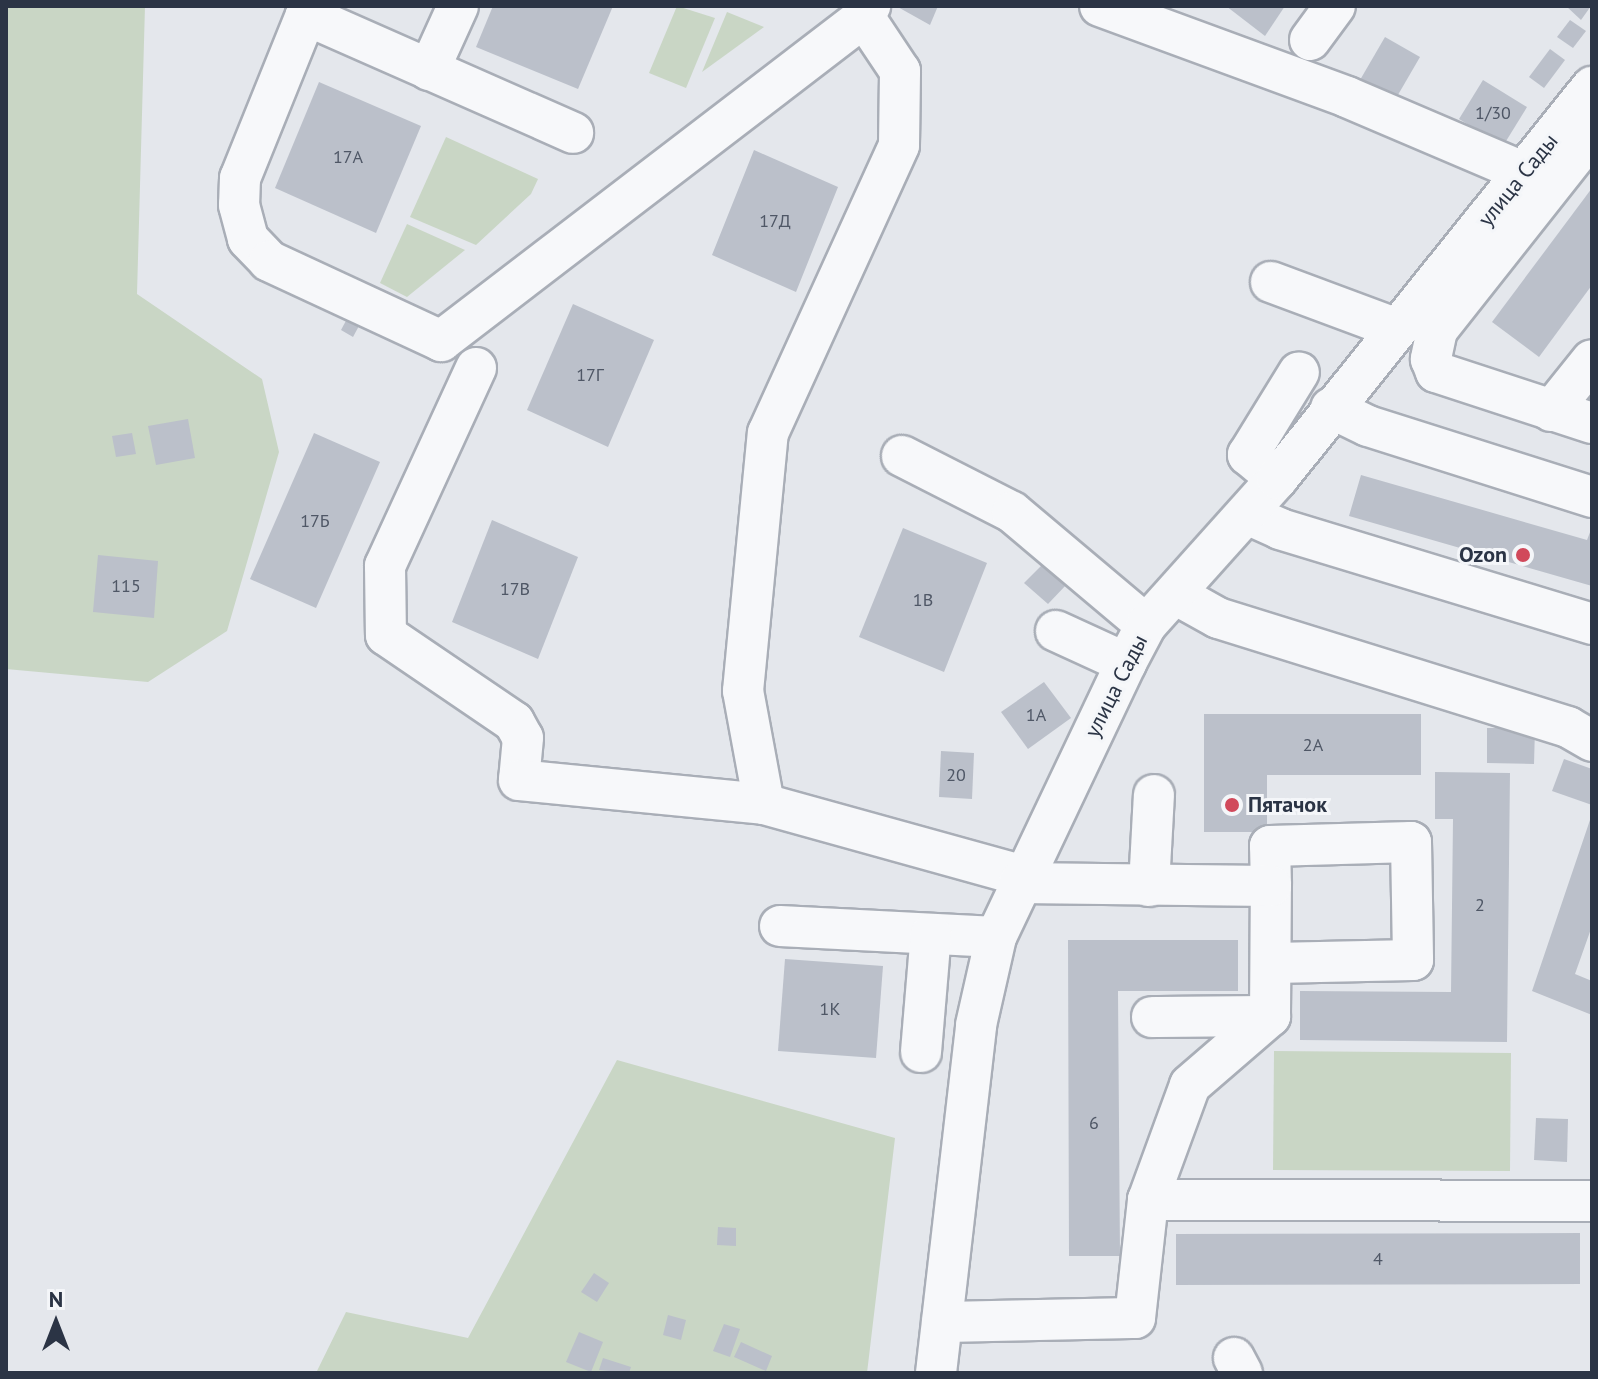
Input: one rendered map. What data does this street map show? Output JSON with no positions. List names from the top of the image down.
{
  "streets": {
    "street": ["улица Сады"]
  },
  "places": ["Ozon", "Пятачок"],
  "house_numbers": [
    "1/30",
    "17А",
    "17Д",
    "17Г",
    "17Б",
    "115",
    "17В",
    "1В",
    "1А",
    "2А",
    "20",
    "2",
    "1К",
    "6",
    "4"
  ],
  "north": "top"
}
